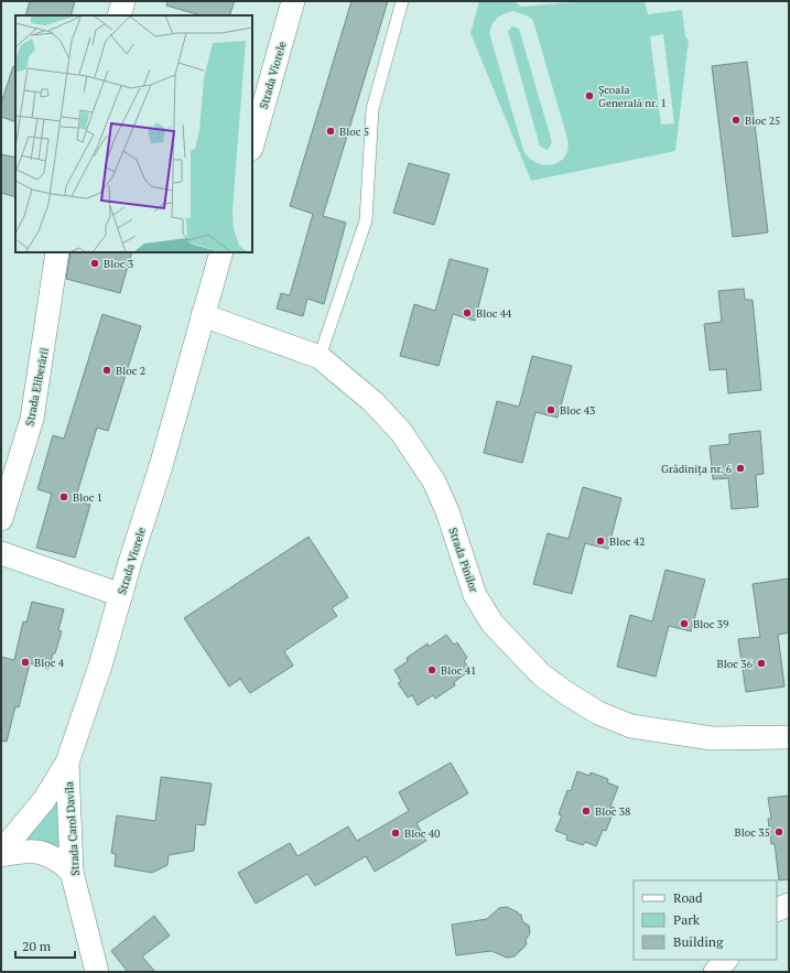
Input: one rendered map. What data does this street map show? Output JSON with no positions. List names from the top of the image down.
{
  "streets": {
    "street": [
      "Strada Viorele",
      "Strada Eliberării",
      "Strada Pinilor",
      "Strada Carol Davila"
    ]
  },
  "crossings": [
    ["Strada Viorele", "Strada Pinilor"],
    ["Strada Viorele", "Strada Carol Davila"]
  ],
  "places": [
    "Școala Generală nr. 1",
    "Bloc 25",
    "Bloc 5",
    "Bloc 3",
    "Bloc 44",
    "Bloc 2",
    "Bloc 43",
    "Grădinița nr. 6",
    "Bloc 1",
    "Bloc 42",
    "Bloc 39",
    "Bloc 4",
    "Bloc 36",
    "Bloc 41",
    "Bloc 38",
    "Bloc 35",
    "Bloc 40"
  ],
  "legend": ["Road", "Park", "Building"],
  "scale_bar": "20 m"
}
